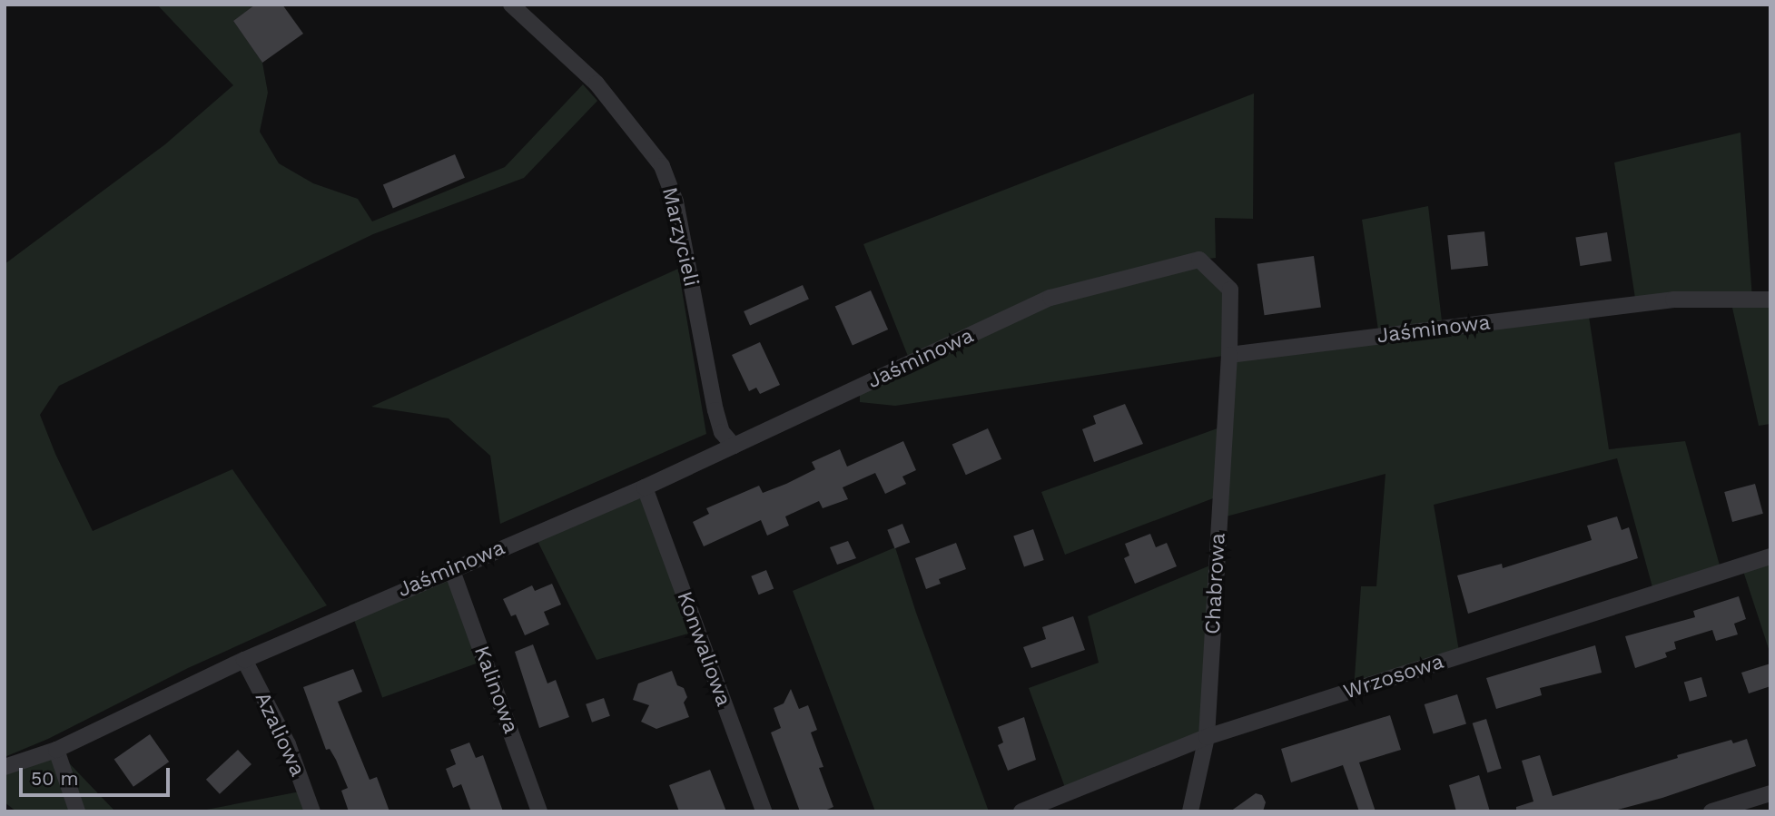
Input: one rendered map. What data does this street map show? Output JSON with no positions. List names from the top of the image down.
{
  "streets": {
    "street": [
      "Marzycieli",
      "Jaśminowa",
      "Chabrowa",
      "Konwaliowa",
      "Wrzosowa",
      "Kalinowa",
      "Azaliowa"
    ]
  },
  "crossings": [
    ["Marzycieli", "Jaśminowa"],
    ["Jaśminowa", "Chabrowa"],
    ["Jaśminowa", "Konwaliowa"],
    ["Jaśminowa", "Kalinowa"],
    ["Jaśminowa", "Azaliowa"],
    ["Chabrowa", "Wrzosowa"]
  ],
  "scale_bar": "50 m"
}
